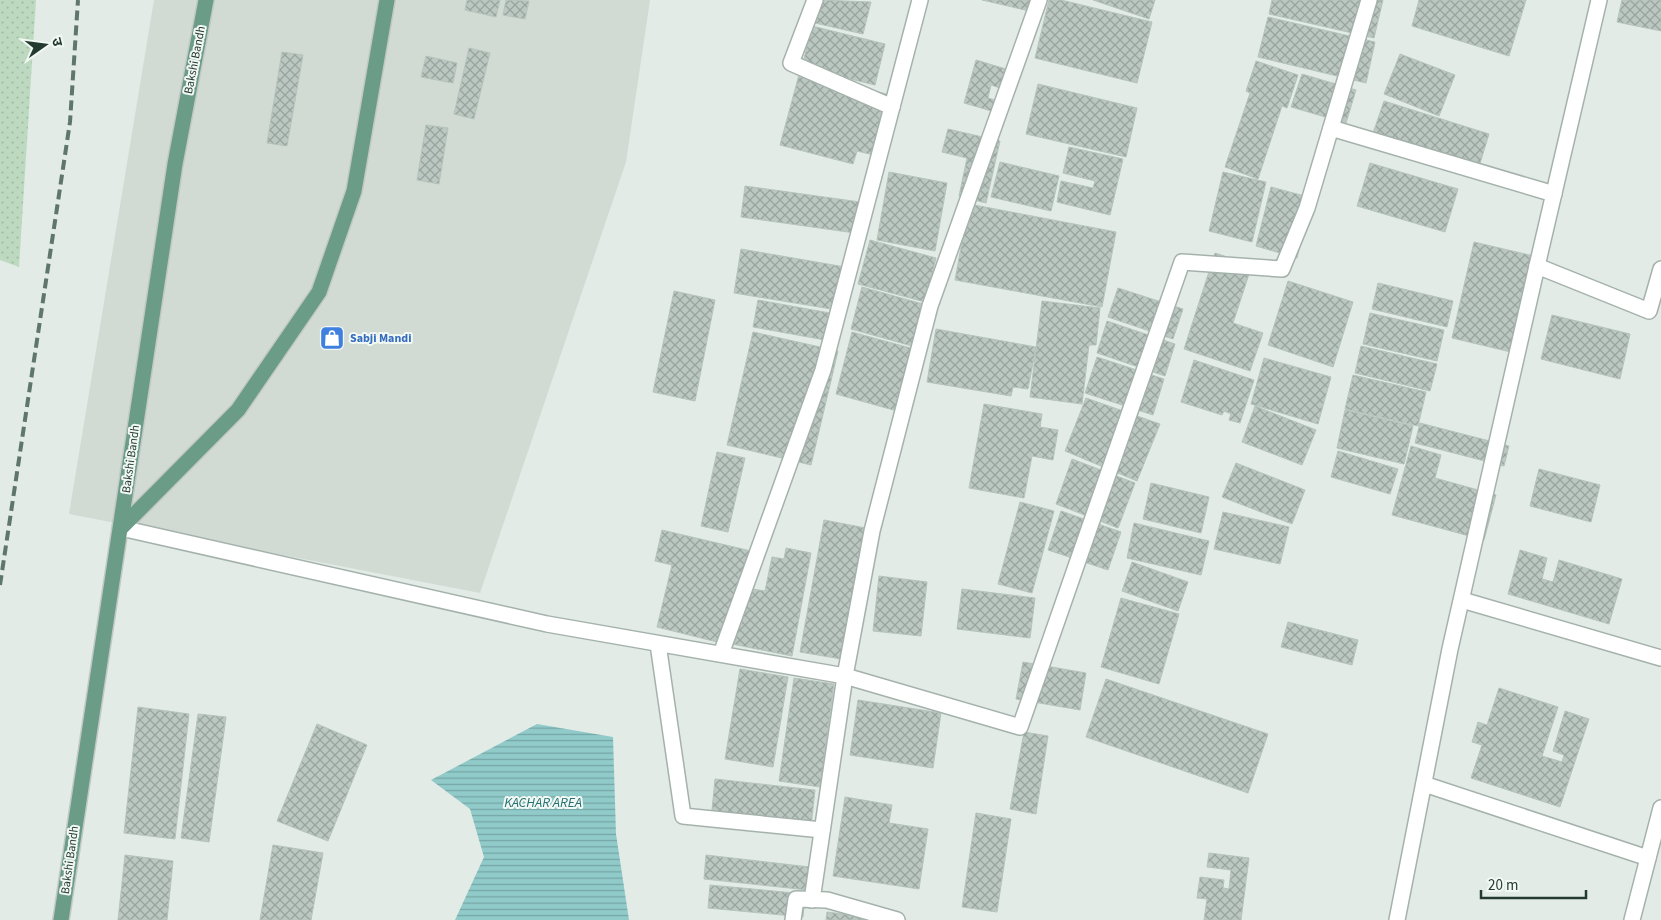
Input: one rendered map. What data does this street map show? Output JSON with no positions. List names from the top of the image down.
{
  "streets": {
    "main road": ["Bakshi Bandh"]
  },
  "water": ["KACHAR AREA"],
  "places": {
    "shop": ["Sabji Mandi"]
  },
  "scale_bar": "20 m",
  "north": "right"
}
